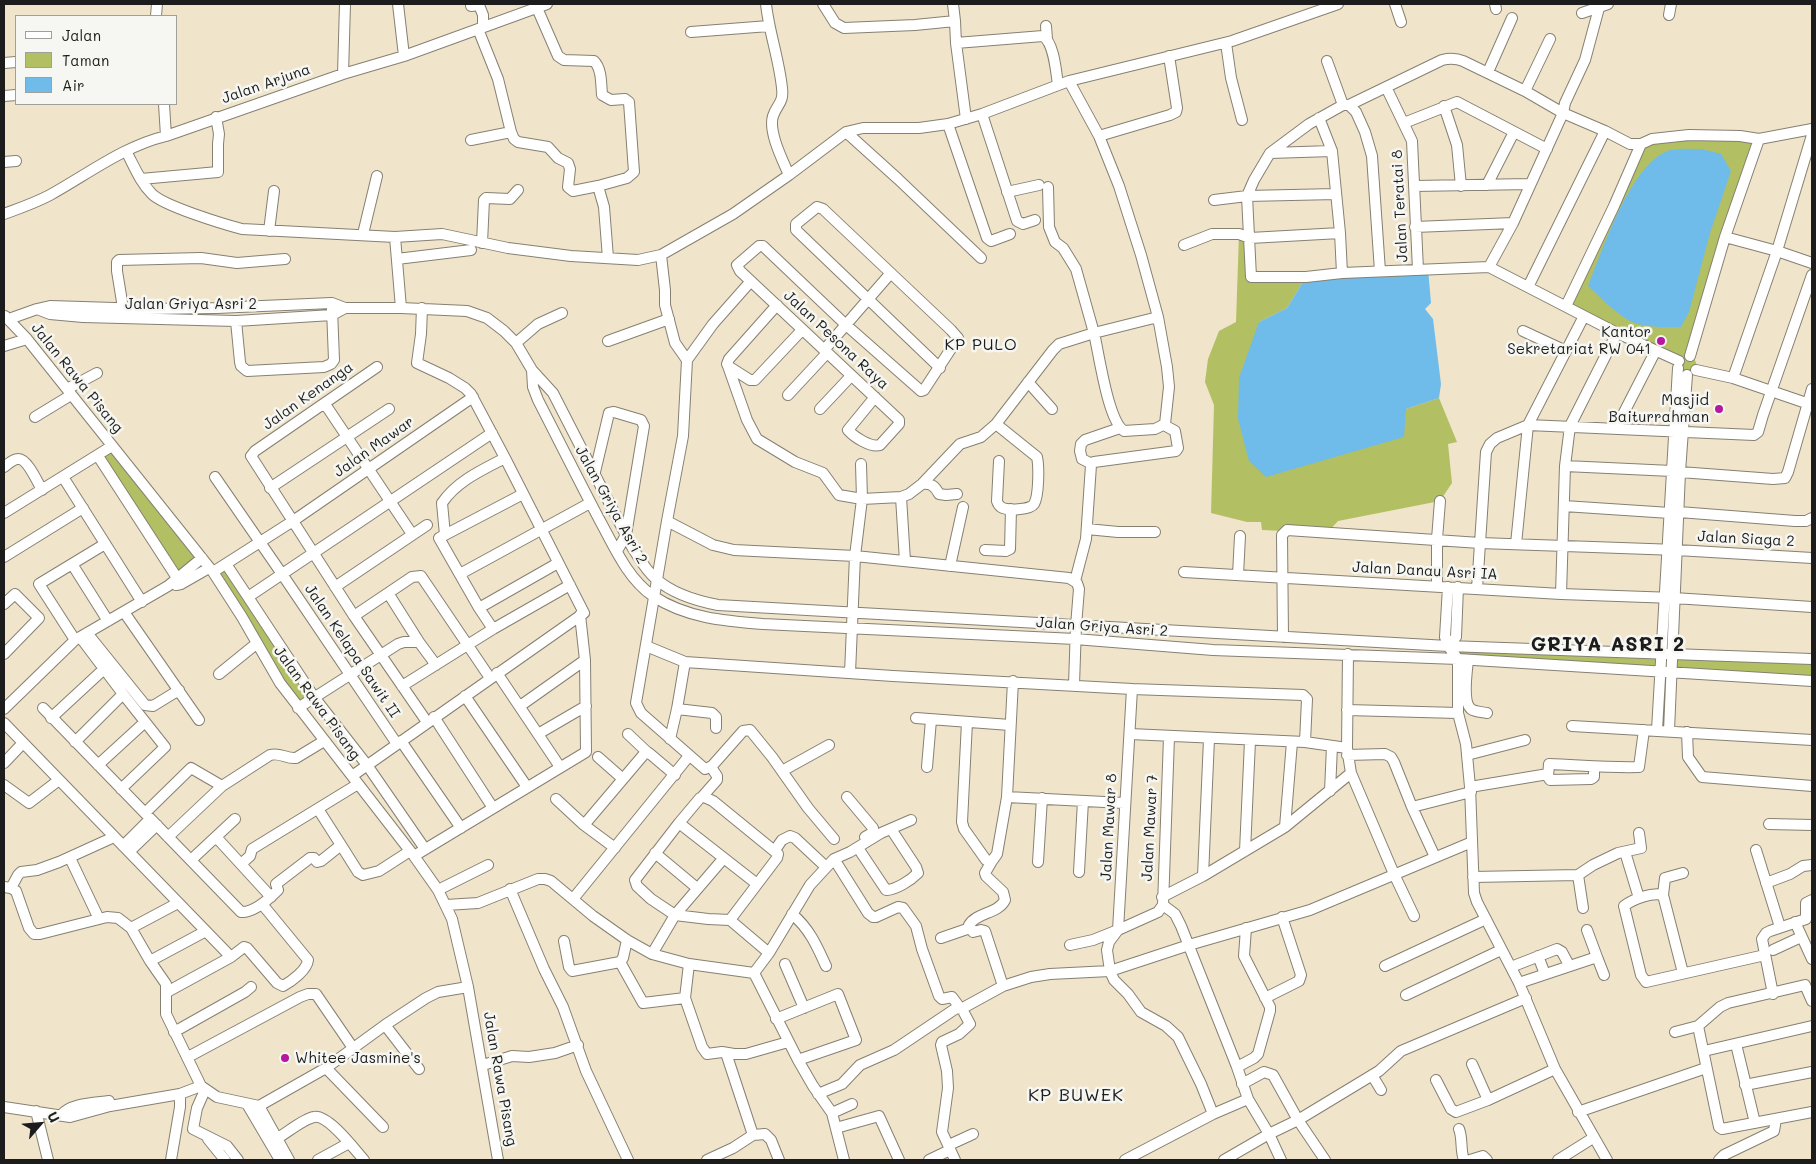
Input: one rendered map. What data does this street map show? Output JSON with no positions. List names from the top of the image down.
{
  "streets": {
    "street": [
      "Jalan Arjuna",
      "Jalan Teratai 8",
      "Jalan Griya Asri 2",
      "Jalan Pesona Raya",
      "Jalan Rawa Pisang",
      "Jalan Kenanga",
      "Jalan Mawar",
      "Jalan Siaga 2",
      "Jalan Danau Asri IA",
      "Jalan Kelapa Sawit II",
      "Jalan Mawar 8",
      "Jalan Mawar 7"
    ]
  },
  "crossings": [
    ["Jalan Griya Asri 2", "Jalan Rawa Pisang"],
    ["Jalan Griya Asri 2", "Jalan Siaga 2"],
    ["Jalan Rawa Pisang", "Jalan Mawar"],
    ["Jalan Mawar", "Jalan Kelapa Sawit II"],
    ["Jalan Siaga 2", "Jalan Danau Asri IA"]
  ],
  "districts": ["KP PULO", "GRIYA ASRI 2", "KP BUWEK"],
  "places": ["Kantor Sekretariat RW 041", "Masjid Baiturrahman", "Whitee Jasmine's"],
  "legend": ["Jalan", "Taman", "Air"],
  "north": "top right"
}
